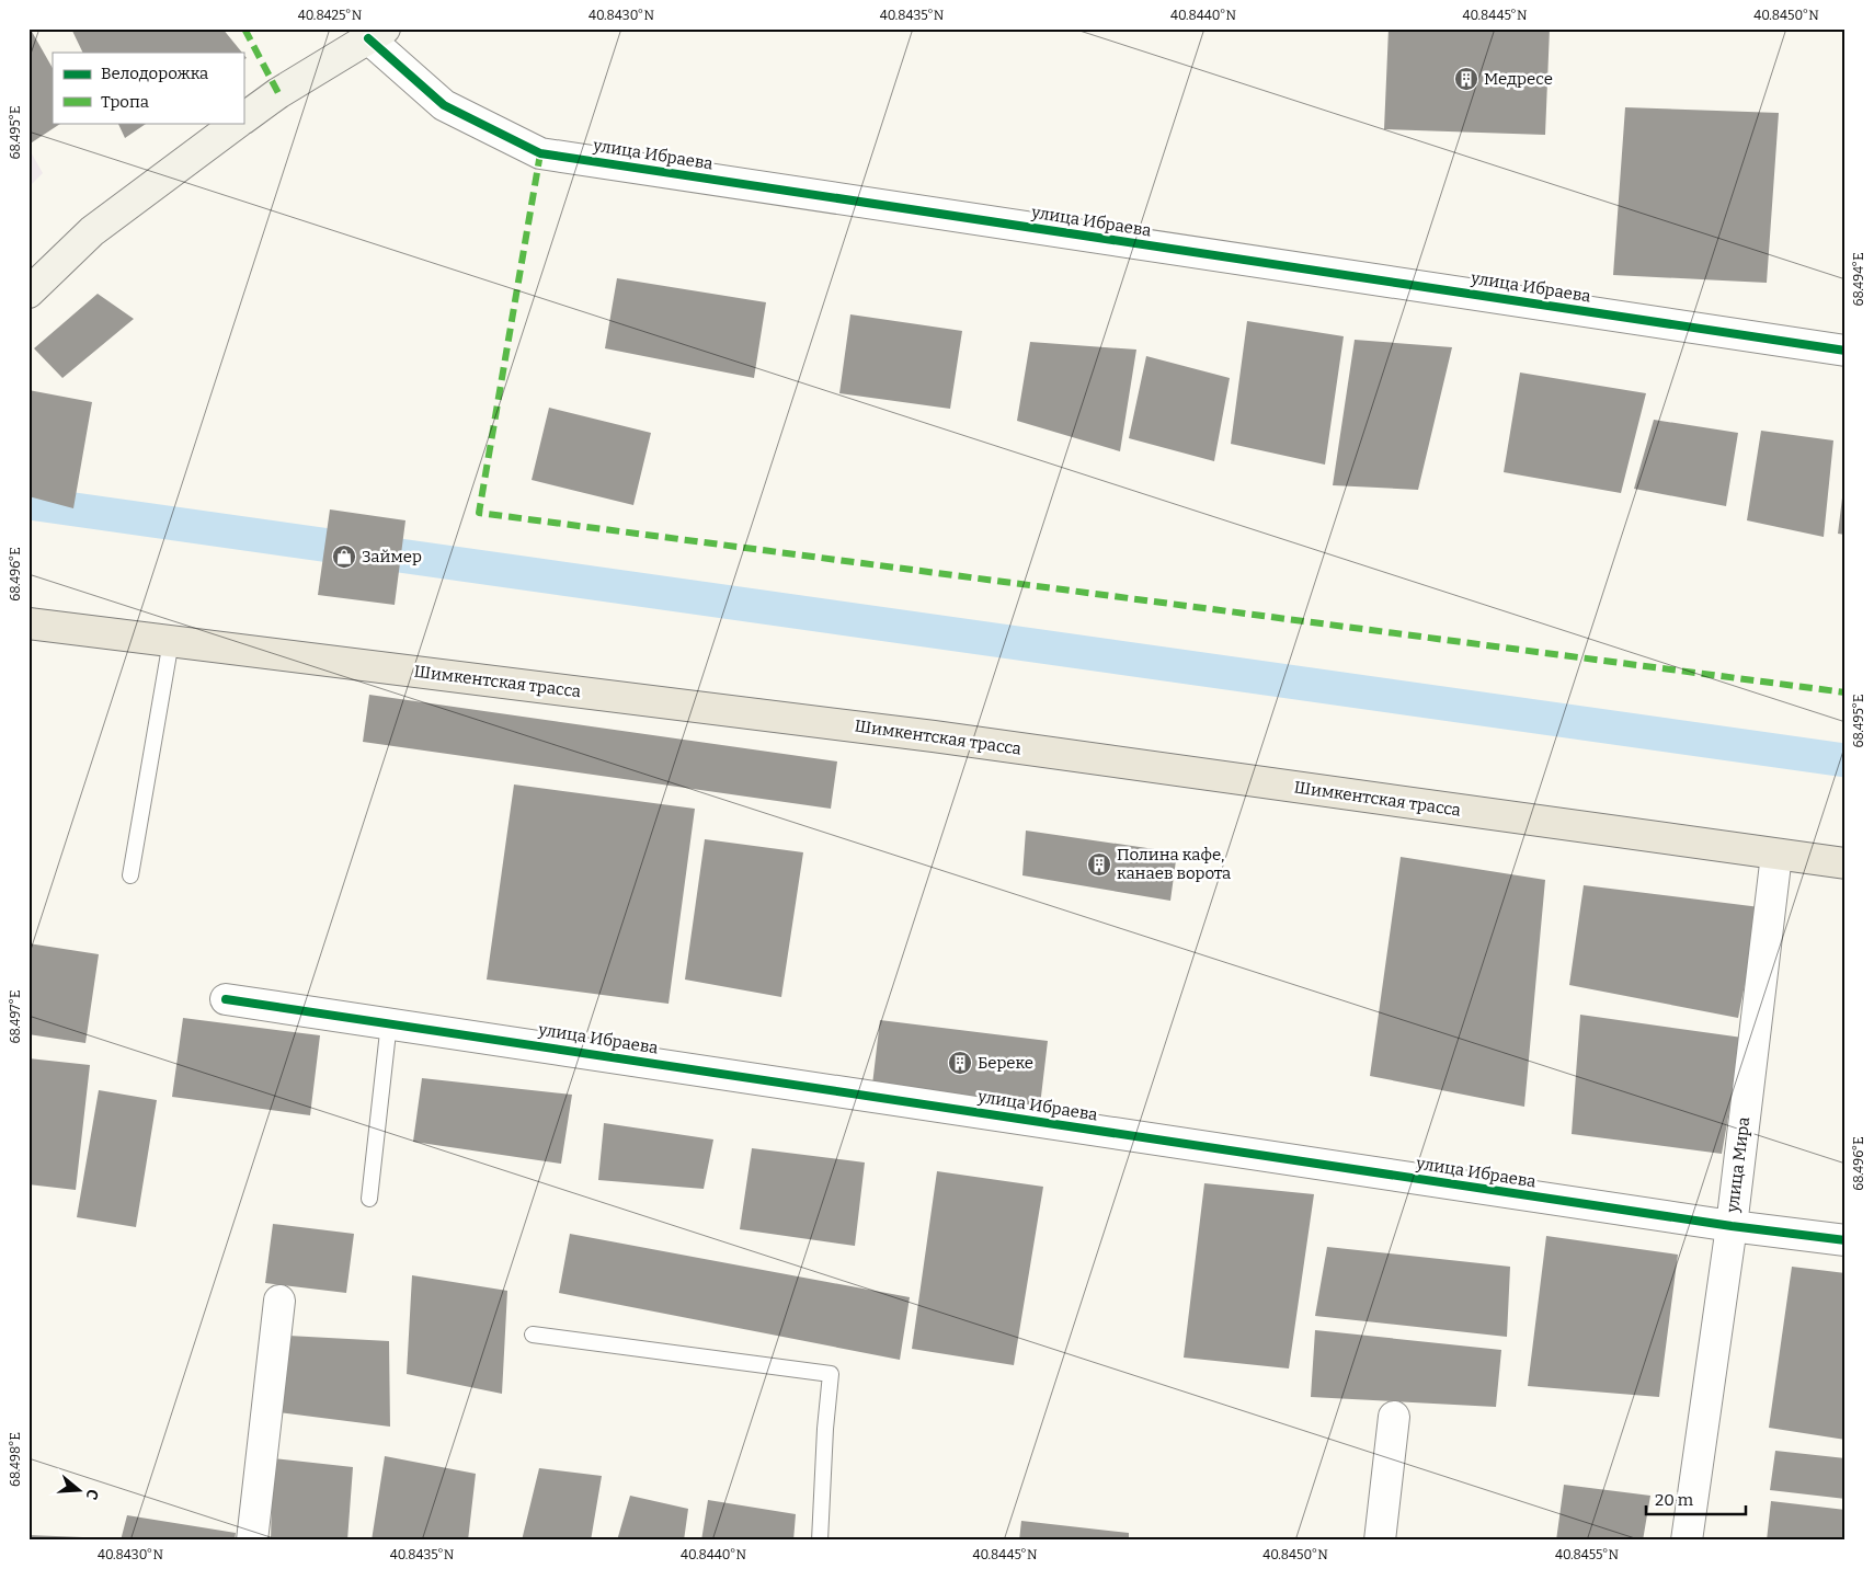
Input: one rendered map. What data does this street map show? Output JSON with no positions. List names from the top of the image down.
{
  "streets": {
    "main road": ["Шимкентская трасса"],
    "street": ["улица Ибраева", "улица Мира"]
  },
  "crossings": [
    ["улица Ибраева", "улица Мира"],
    ["Шимкентская трасса", "улица Мира"]
  ],
  "places": {
    "building": ["Медресе", "Полина кафе, канаев ворота", "Береке"],
    "shop": ["Займер"]
  },
  "legend": ["Велодорожка", "Тропа"],
  "scale_bar": "20 m",
  "north": "right",
  "coordinates": [
    "40.8425°N",
    "40.8430°N",
    "40.8435°N",
    "40.8440°N",
    "40.8445°N",
    "40.8450°N",
    "68.495°E",
    "68.494°E",
    "68.496°E",
    "68.497°E",
    "68.498°E",
    "40.8455°N"
  ]
}
